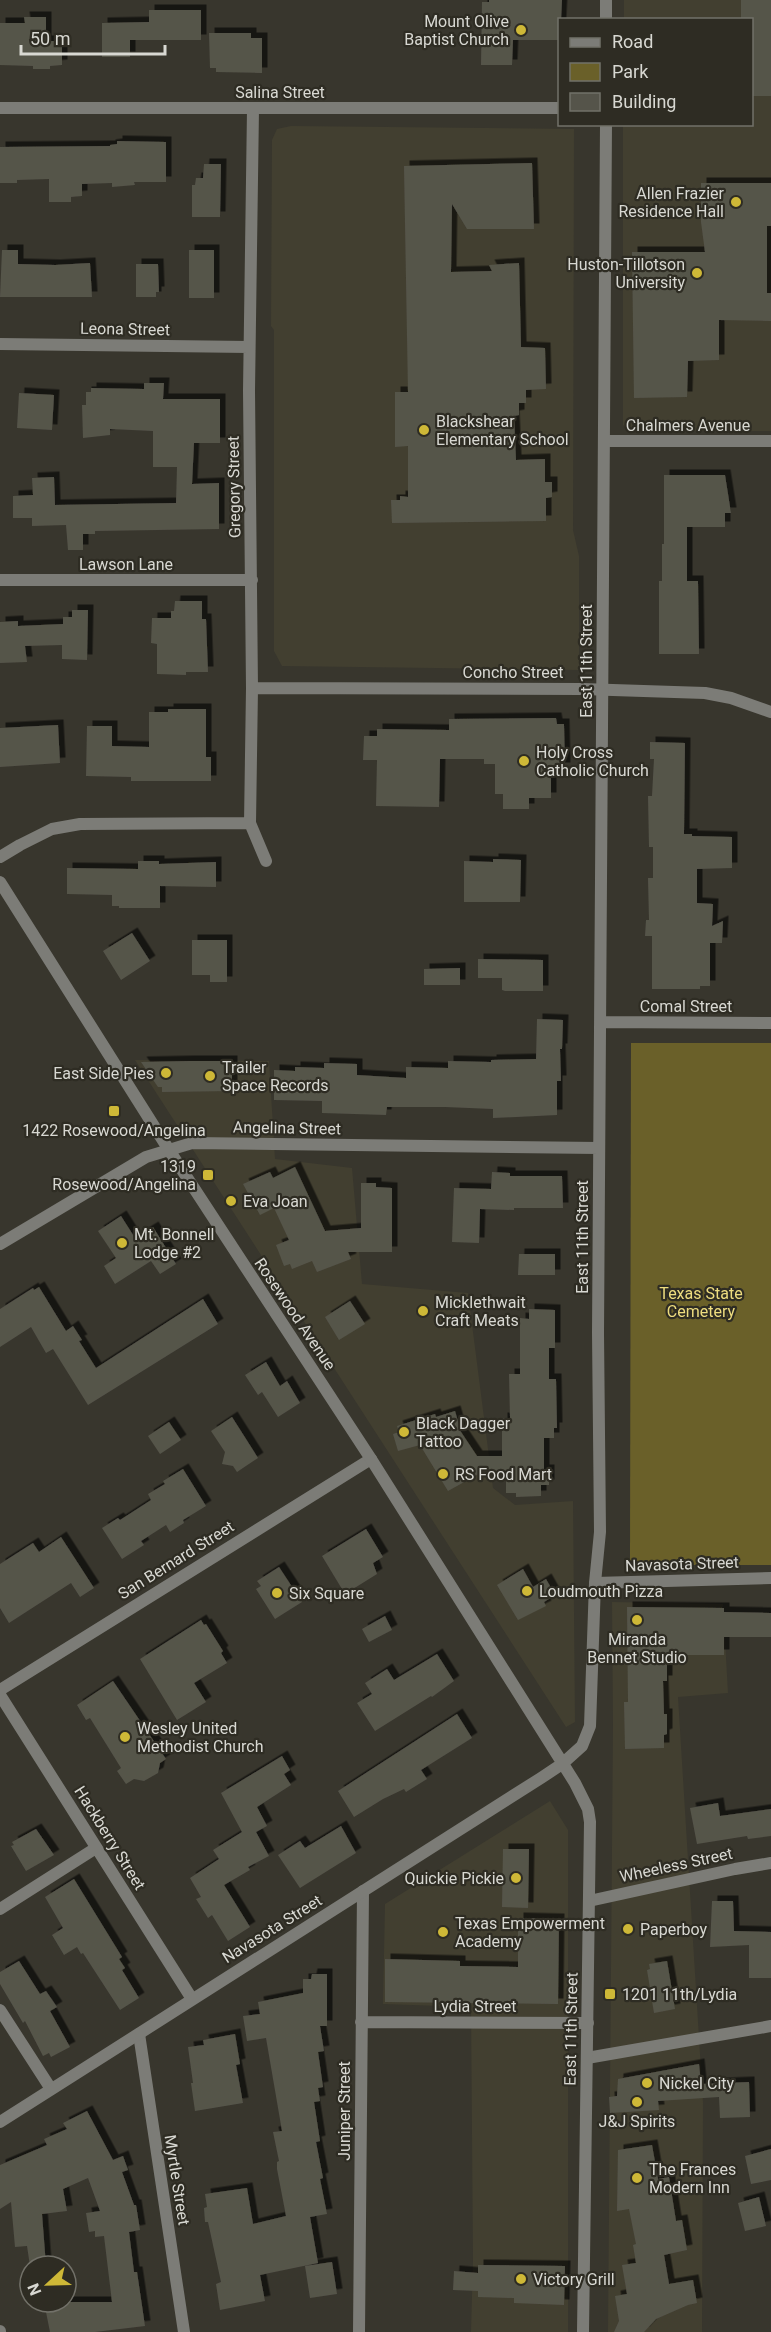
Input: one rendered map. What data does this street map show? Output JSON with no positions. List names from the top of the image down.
{
  "streets": {
    "street": [
      "Salina Street",
      "Leona Street",
      "Chalmers Avenue",
      "Gregory Street",
      "Lawson Lane",
      "East 11th Street",
      "Concho Street",
      "Comal Street",
      "Angelina Street",
      "Rosewood Avenue",
      "San Bernard Street",
      "Navasota Street",
      "Hackberry Street",
      "Wheeless Street",
      "Lydia Street",
      "Juniper Street",
      "Myrtle Street"
    ]
  },
  "crossings": [
    ["Salina Street", "Gregory Street"],
    ["Leona Street", "Gregory Street"],
    ["Chalmers Avenue", "East 11th Street"],
    ["Gregory Street", "Lawson Lane"],
    ["Gregory Street", "Concho Street"],
    ["East 11th Street", "Concho Street"],
    ["East 11th Street", "Comal Street"],
    ["East 11th Street", "Angelina Street"],
    ["East 11th Street", "Rosewood Avenue"],
    ["East 11th Street", "Navasota Street"],
    ["East 11th Street", "Wheeless Street"],
    ["East 11th Street", "Lydia Street"],
    ["Angelina Street", "Rosewood Avenue"],
    ["Rosewood Avenue", "San Bernard Street"],
    ["Rosewood Avenue", "Navasota Street"],
    ["Navasota Street", "Hackberry Street"],
    ["Navasota Street", "Juniper Street"],
    ["Navasota Street", "Myrtle Street"],
    ["Lydia Street", "Juniper Street"]
  ],
  "parks": ["Texas State Cemetery"],
  "places": {
    "other": [
      "Mount Olive Baptist Church",
      "Allen Frazier Residence Hall",
      "Huston-Tillotson University",
      "Blackshear Elementary School",
      "Holy Cross Catholic Church",
      "East Side Pies",
      "Trailer Space Records",
      "Eva Joan",
      "Mt. Bonnell Lodge #2",
      "Micklethwait Craft Meats",
      "Black Dagger Tattoo",
      "RS Food Mart",
      "Loudmouth Pizza",
      "Six Square",
      "Miranda Bennet Studio",
      "Wesley United Methodist Church",
      "Quickie Pickie",
      "Paperboy",
      "Texas Empowerment Academy",
      "Nickel City",
      "J&J Spirits",
      "The Frances Modern Inn",
      "Victory Grill"
    ],
    "transit": ["1422 Rosewood/Angelina", "1319 Rosewood/Angelina", "1201 11th/Lydia"]
  },
  "legend": ["Road", "Park", "Building"],
  "scale_bar": "50 m",
  "north": "left"
}
